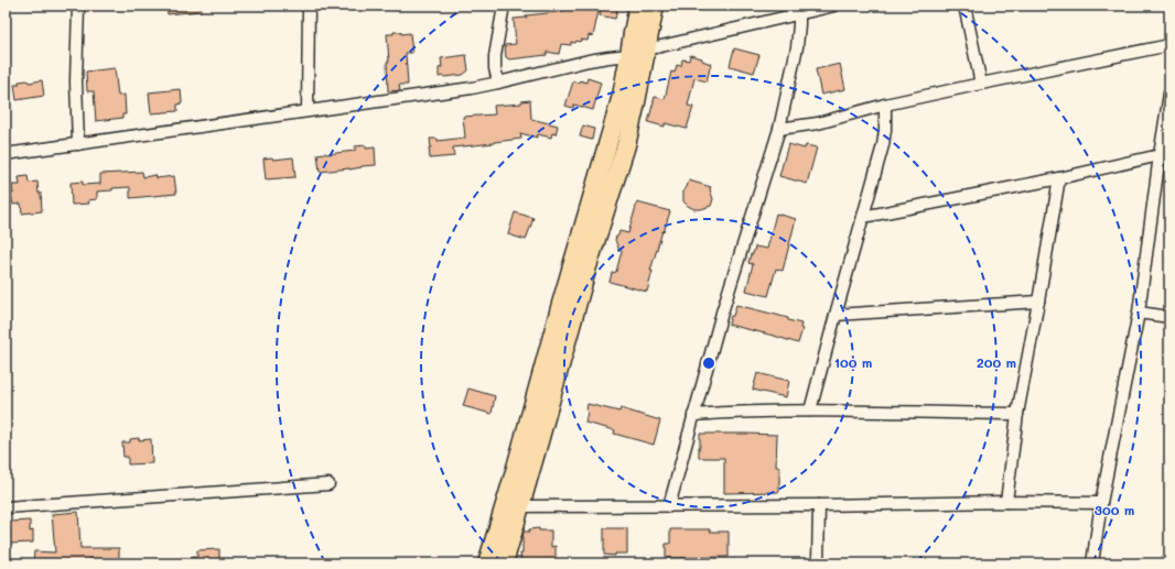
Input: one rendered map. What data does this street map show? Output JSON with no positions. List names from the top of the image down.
{
  "rings": ["100 m", "200 m", "300 m"]
}
